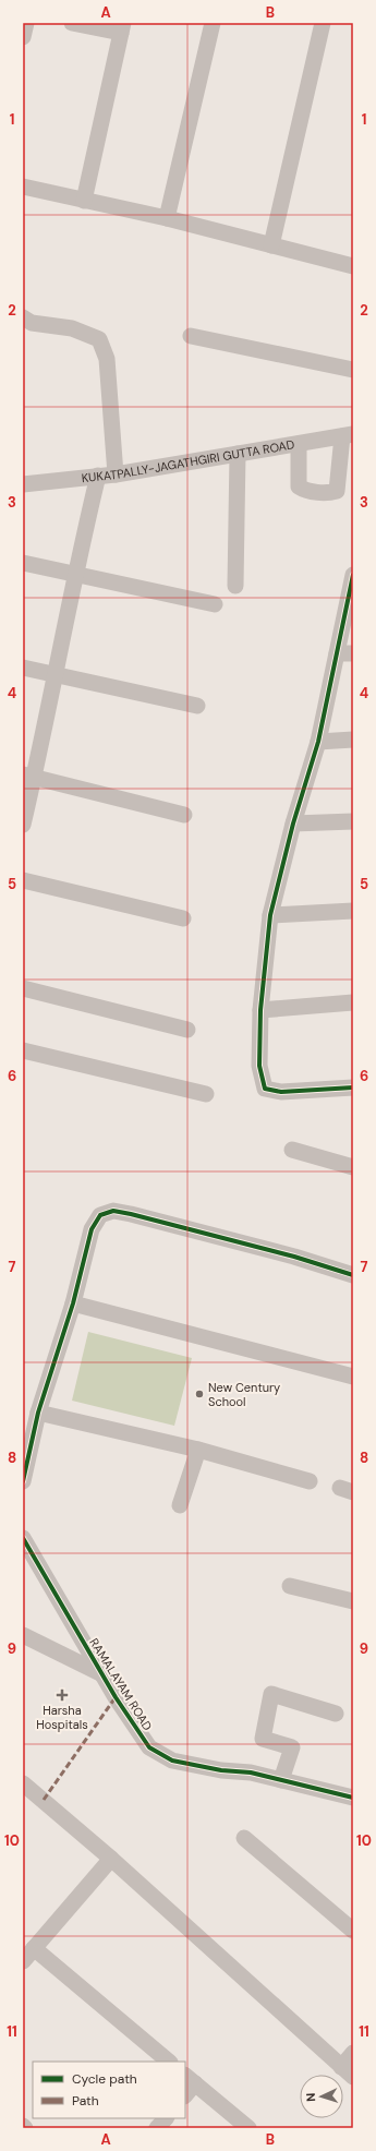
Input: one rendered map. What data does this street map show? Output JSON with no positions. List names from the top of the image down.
{
  "streets": {
    "street": ["KUKATPALLY-JAGATHGIRI GUTTA ROAD", "RAMALAYAM ROAD"]
  },
  "places": {
    "other": ["New Century School"],
    "health": ["Harsha Hospitals"]
  },
  "legend": ["Cycle path", "Path"],
  "north": "left",
  "grid": {
    "columns": ["A", "B"],
    "rows": [
      "1",
      "2",
      "3",
      "4",
      "5",
      "6",
      "7",
      "8",
      "9",
      "10",
      "11"
    ]
  }
}
